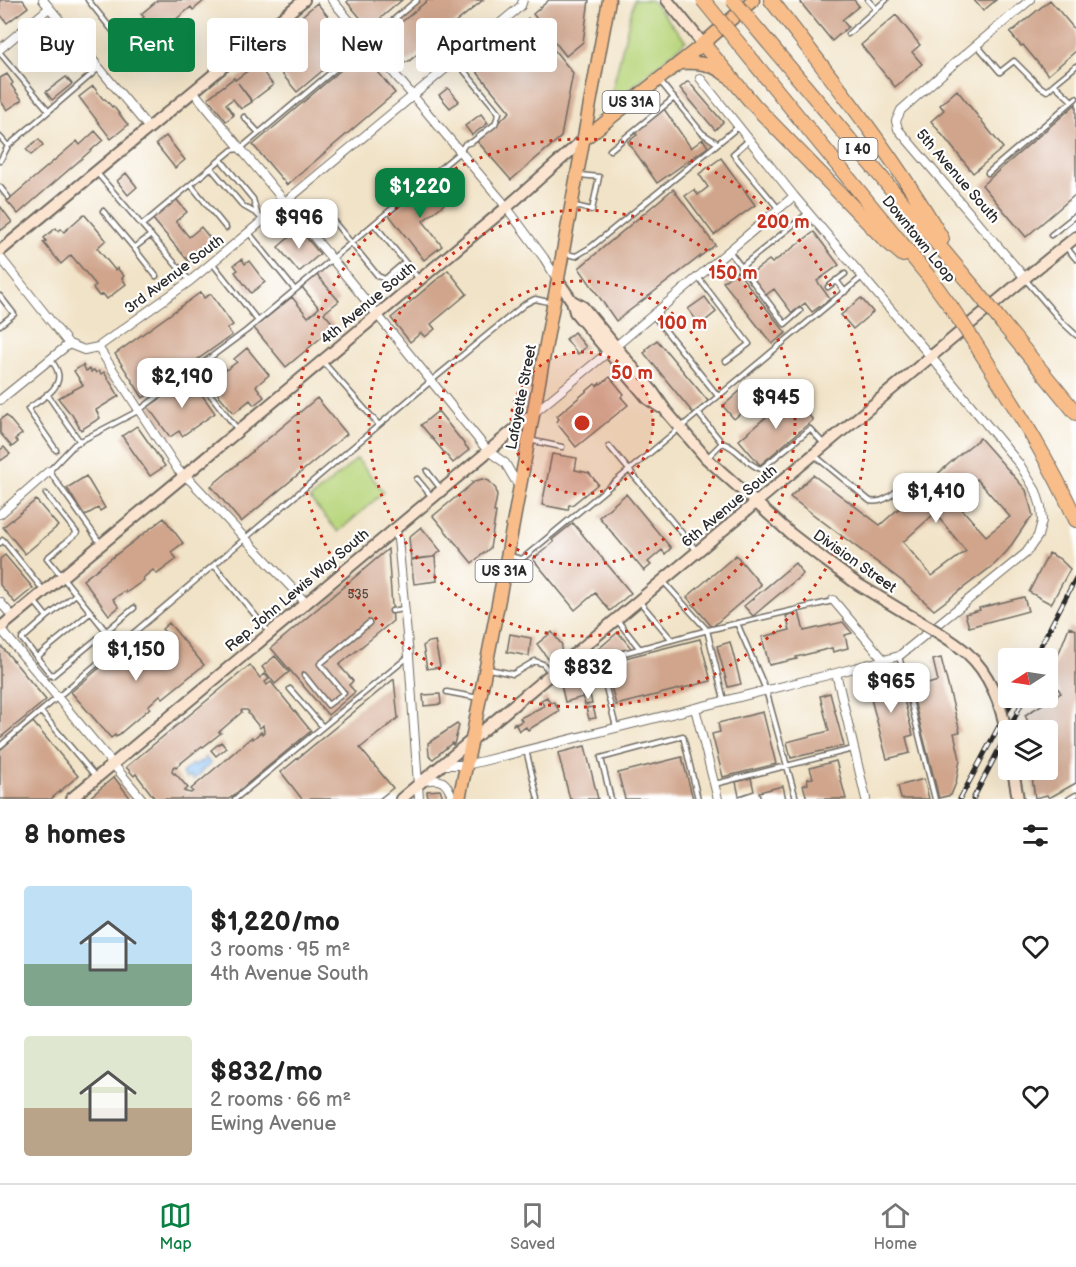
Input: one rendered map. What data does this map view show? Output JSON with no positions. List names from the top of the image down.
{
  "streets": {
    "highway": ["I 40", "Downtown Loop"],
    "main road": ["US 31A", "4th Avenue South", "Lafayette Street"],
    "street": [
      "5th Avenue South",
      "3rd Avenue South",
      "6th Avenue South",
      "Division Street",
      "Rep. John Lewis Way South"
    ]
  },
  "crossings": [
    ["5th Avenue South", "6th Avenue South"],
    ["4th Avenue South", "Lafayette Street"],
    ["Lafayette Street", "6th Avenue South"],
    ["Lafayette Street", "Division Street"],
    ["6th Avenue South", "Division Street"]
  ],
  "house_numbers": ["535"],
  "north": "left",
  "page": {
    "chip": [
      "Buy",
      "Rent",
      "Filters",
      "New",
      "Apartment"
    ],
    "price": [
      "$1,220",
      "$996",
      "$2,190",
      "$945",
      "$1,410",
      "$1,150",
      "$832",
      "$965"
    ],
    "heading": "8 homes",
    "list": [
      {
        "name": "$1,220/mo",
        "note": "3 rooms · 95 m² · 4th Avenue South"
      },
      {
        "name": "$832/mo",
        "note": "2 rooms · 66 m² · Ewing Avenue"
      }
    ],
    "tabs": ["Map", "Saved", "Home"]
  },
  "rings": [
    "200 m",
    "150 m",
    "100 m",
    "50 m"
  ]
}
